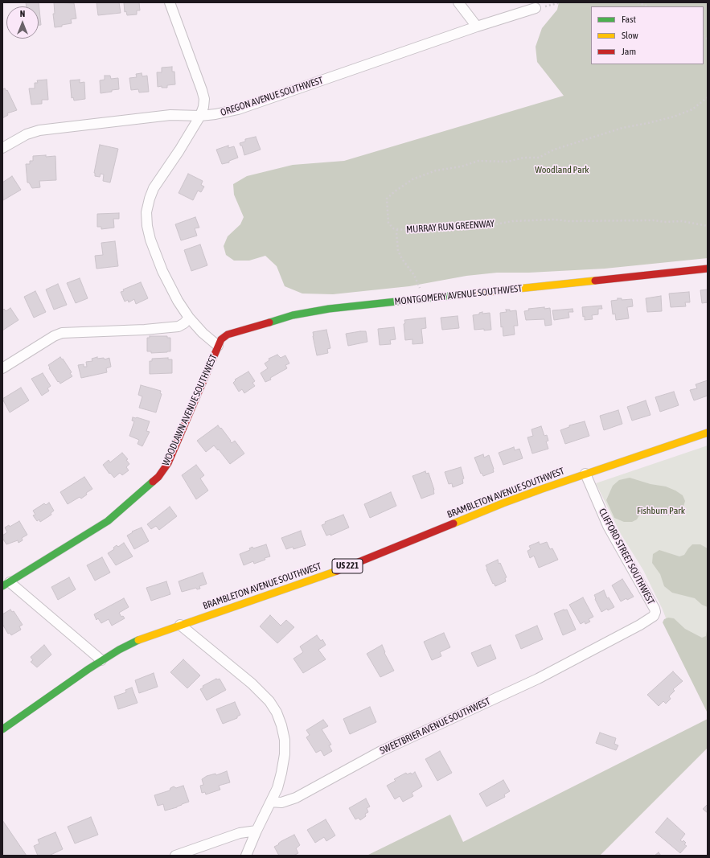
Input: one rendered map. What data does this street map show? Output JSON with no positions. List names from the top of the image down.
{
  "streets": {
    "street": [
      "OREGON AVENUE SOUTHWEST",
      "MONTGOMERY AVENUE SOUTHWEST",
      "WOODLAWN AVENUE SOUTHWEST",
      "BRAMBLETON AVENUE SOUTHWEST",
      "CLIFFORD STREET SOUTHWEST",
      "US 221",
      "SWEETBRIER AVENUE SOUTHWEST"
    ],
    "path": ["MURRAY RUN GREENWAY"]
  },
  "crossings": [
    ["OREGON AVENUE SOUTHWEST", "WOODLAWN AVENUE SOUTHWEST"],
    ["MONTGOMERY AVENUE SOUTHWEST", "WOODLAWN AVENUE SOUTHWEST"],
    ["BRAMBLETON AVENUE SOUTHWEST", "CLIFFORD STREET SOUTHWEST"],
    ["CLIFFORD STREET SOUTHWEST", "SWEETBRIER AVENUE SOUTHWEST"]
  ],
  "parks": ["Woodland Park", "Fishburn Park"],
  "legend": ["Fast", "Slow", "Jam"],
  "north": "top"
}
